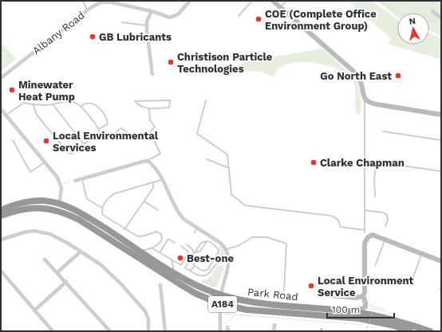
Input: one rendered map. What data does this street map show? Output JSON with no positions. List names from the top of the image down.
{
  "streets": {
    "highway": ["Park Road", "A184"],
    "street": ["Albany Road"]
  },
  "crossings": [
    ["Park Road", "A184"]
  ],
  "places": [
    "COE (Complete Office Environment Group)",
    "GB Lubricants",
    "Christison Particle Technologies",
    "Go North East",
    "Minewater Heat Pump",
    "Local Environmental Services",
    "Clarke Chapman",
    "Best-one",
    "Local Environment Service"
  ],
  "scale_bar": "100 m",
  "north": "top"
}
